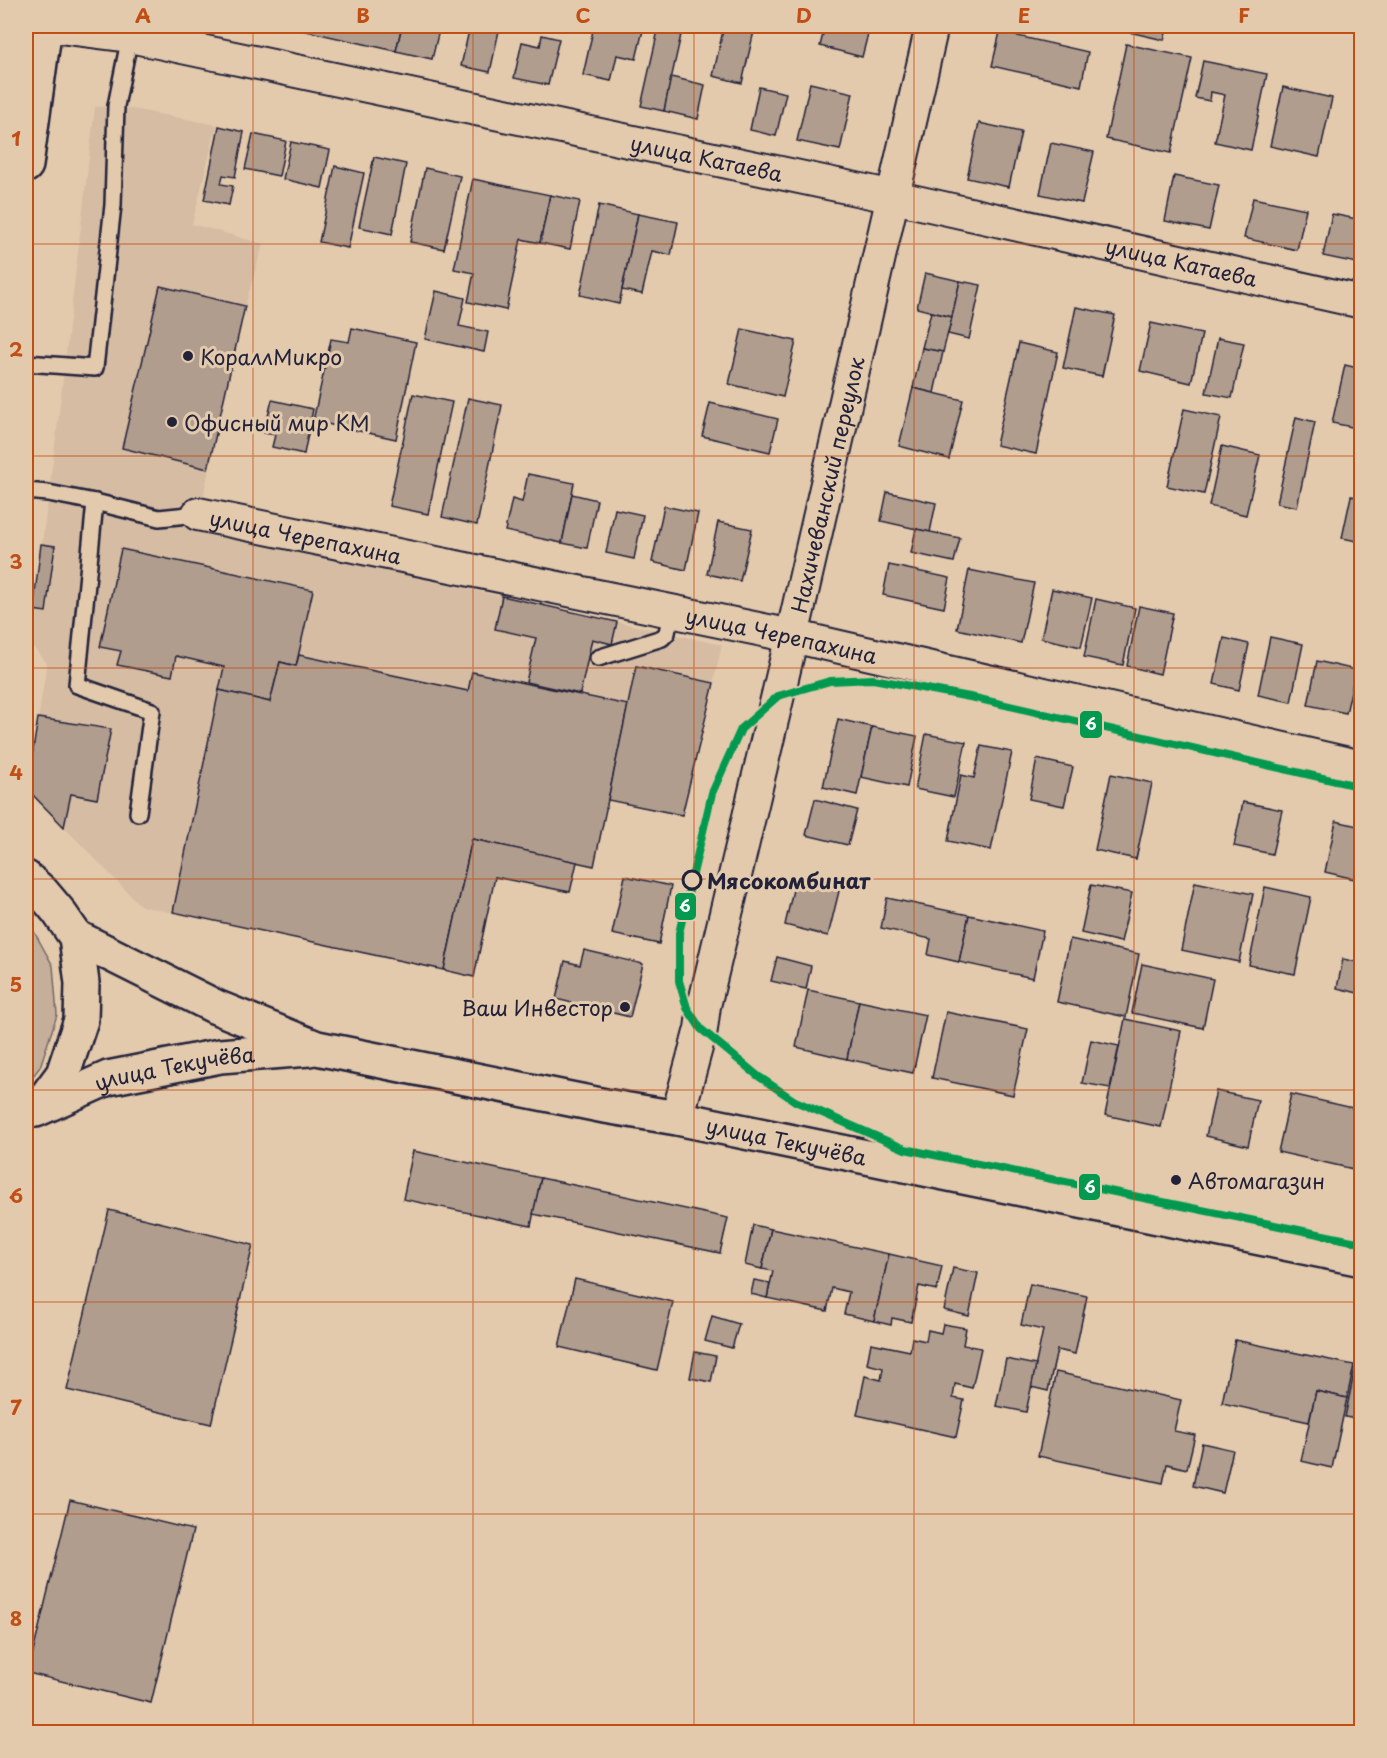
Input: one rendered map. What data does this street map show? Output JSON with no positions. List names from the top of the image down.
{
  "streets": {
    "main road": ["улица Текучёва"],
    "street": ["улица Катаева", "Нахичеванский переулок", "улица Черепахина"]
  },
  "crossings": [
    ["улица Катаева", "Нахичеванский переулок"],
    ["Нахичеванский переулок", "улица Черепахина"],
    ["Нахичеванский переулок", "улица Текучёва"]
  ],
  "places": [
    "КораллМикро",
    "Офисный мир КМ",
    "Мясокомбинат",
    "Ваш Инвестор",
    "Автомагазин"
  ],
  "lines": ["transit line 6"],
  "grid": {
    "columns": [
      "A",
      "B",
      "C",
      "D",
      "E",
      "F"
    ],
    "rows": [
      "1",
      "2",
      "3",
      "4",
      "5",
      "6",
      "7",
      "8"
    ]
  }
}
